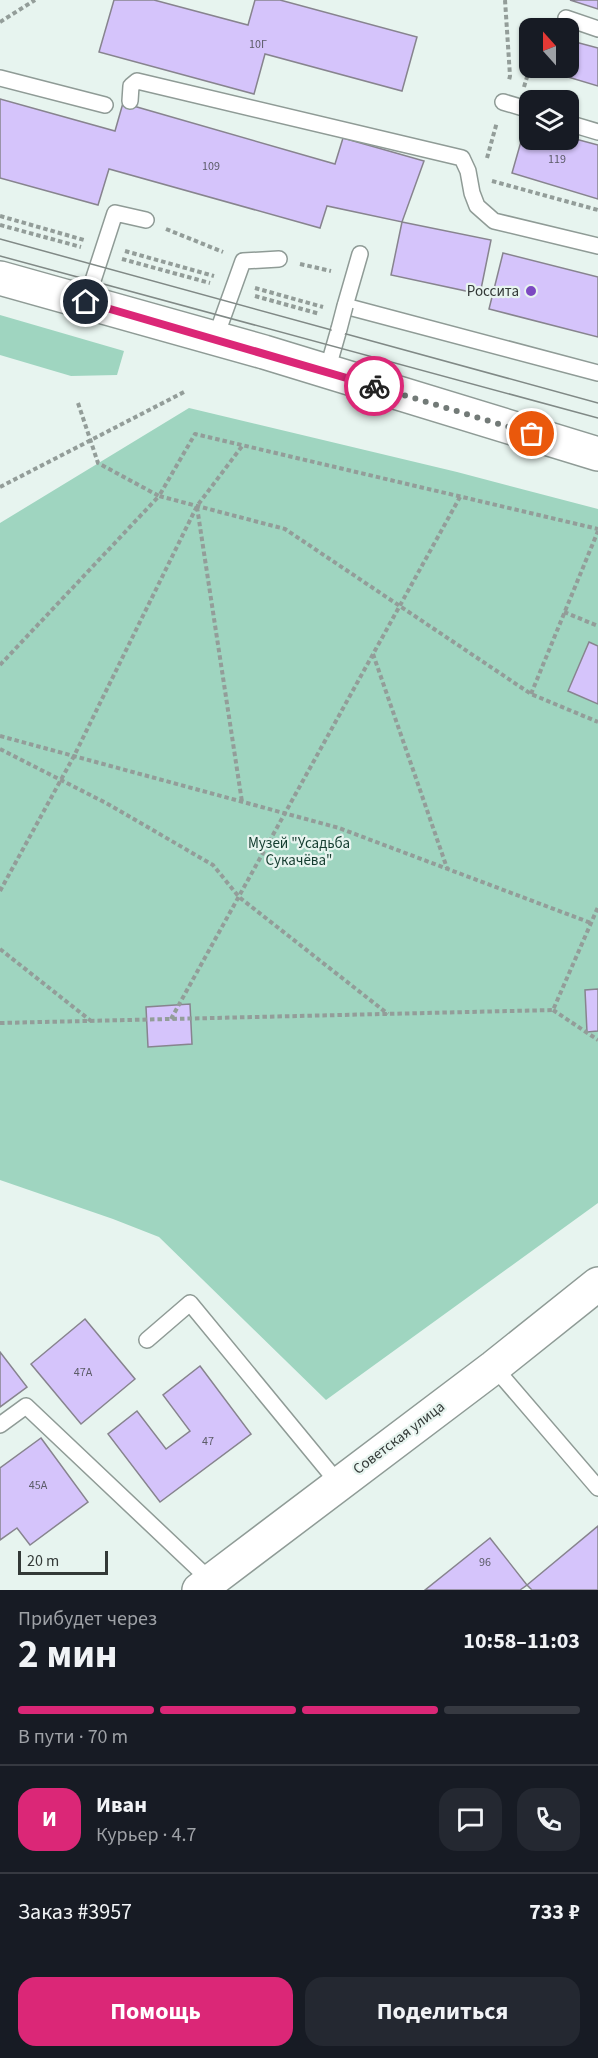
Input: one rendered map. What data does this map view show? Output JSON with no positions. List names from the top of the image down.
{
  "streets": {
    "main road": ["Советская улица"]
  },
  "parks": ["Музей \"Усадьба Сукачёва\""],
  "places": ["Россита"],
  "house_numbers": [
    "10Г",
    "119",
    "109",
    "47А",
    "47",
    "45А",
    "96"
  ],
  "scale_bar": "20 m",
  "north": "top",
  "page": {
    "scale": "20 m",
    "heading": ["2 мин", "Прибудет через", "10:58–11:03"],
    "panel": [
      "Иван",
      "Курьер · 4.7",
      "Заказ #3957",
      "733 ₽"
    ],
    "bar": "В пути · 70 m",
    "round": "И",
    "buttons": ["Помощь", "Поделиться"]
  }
}
